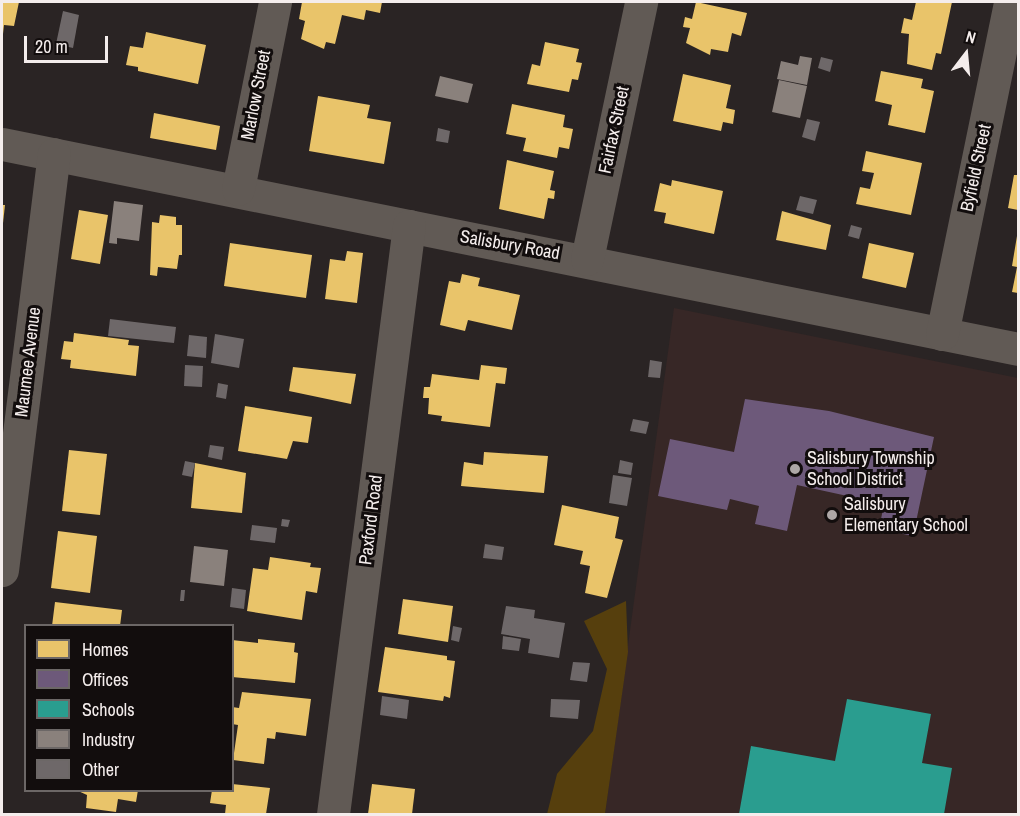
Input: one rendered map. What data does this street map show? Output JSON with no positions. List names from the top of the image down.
{
  "streets": {
    "street": [
      "Marlow Street",
      "Fairfax Street",
      "Byfield Street",
      "Salisbury Road",
      "Maumee Avenue",
      "Paxford Road"
    ]
  },
  "crossings": [
    ["Marlow Street", "Salisbury Road"],
    ["Fairfax Street", "Salisbury Road"],
    ["Byfield Street", "Salisbury Road"],
    ["Salisbury Road", "Maumee Avenue"],
    ["Salisbury Road", "Paxford Road"]
  ],
  "places": ["Salisbury Township School District", "Salisbury Elementary School"],
  "legend": [
    "Homes",
    "Offices",
    "Schools",
    "Industry",
    "Other"
  ],
  "scale_bar": "20 m",
  "north": "top"
}
